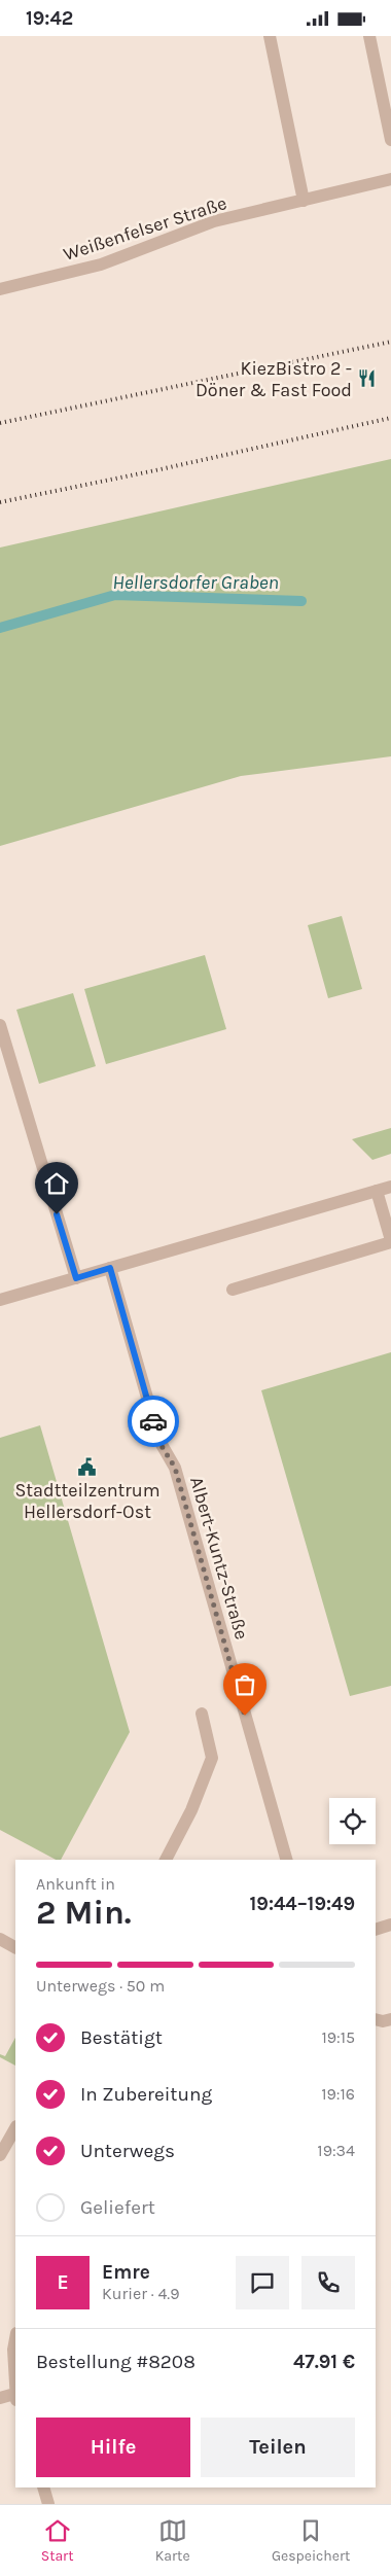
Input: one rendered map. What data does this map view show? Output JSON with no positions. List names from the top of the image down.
{
  "streets": {
    "street": ["Weißenfelser Straße", "Albert-Kuntz-Straße"]
  },
  "water": ["Hellersdorfer Graben"],
  "places": {
    "restaurant": ["KiezBistro 2 - Döner & Fast Food"],
    "public building": ["Stadtteilzentrum Hellersdorf-Ost"]
  },
  "page": {
    "status": "19:42",
    "heading": ["2 Min.", "Ankunft in", "19:44–19:49"],
    "panel": [
      "Emre",
      "Kurier · 4.9",
      "Bestellung #8208",
      "47.91 €"
    ],
    "bar": "Unterwegs · 50 m",
    "list": [
      ["Bestätigt", "19:15"],
      ["In Zubereitung", "19:16"],
      ["Unterwegs", "19:34"],
      "Geliefert"
    ],
    "round": "E",
    "buttons": ["Hilfe", "Teilen"],
    "tabs": ["Start", "Karte", "Gespeichert"]
  }
}
